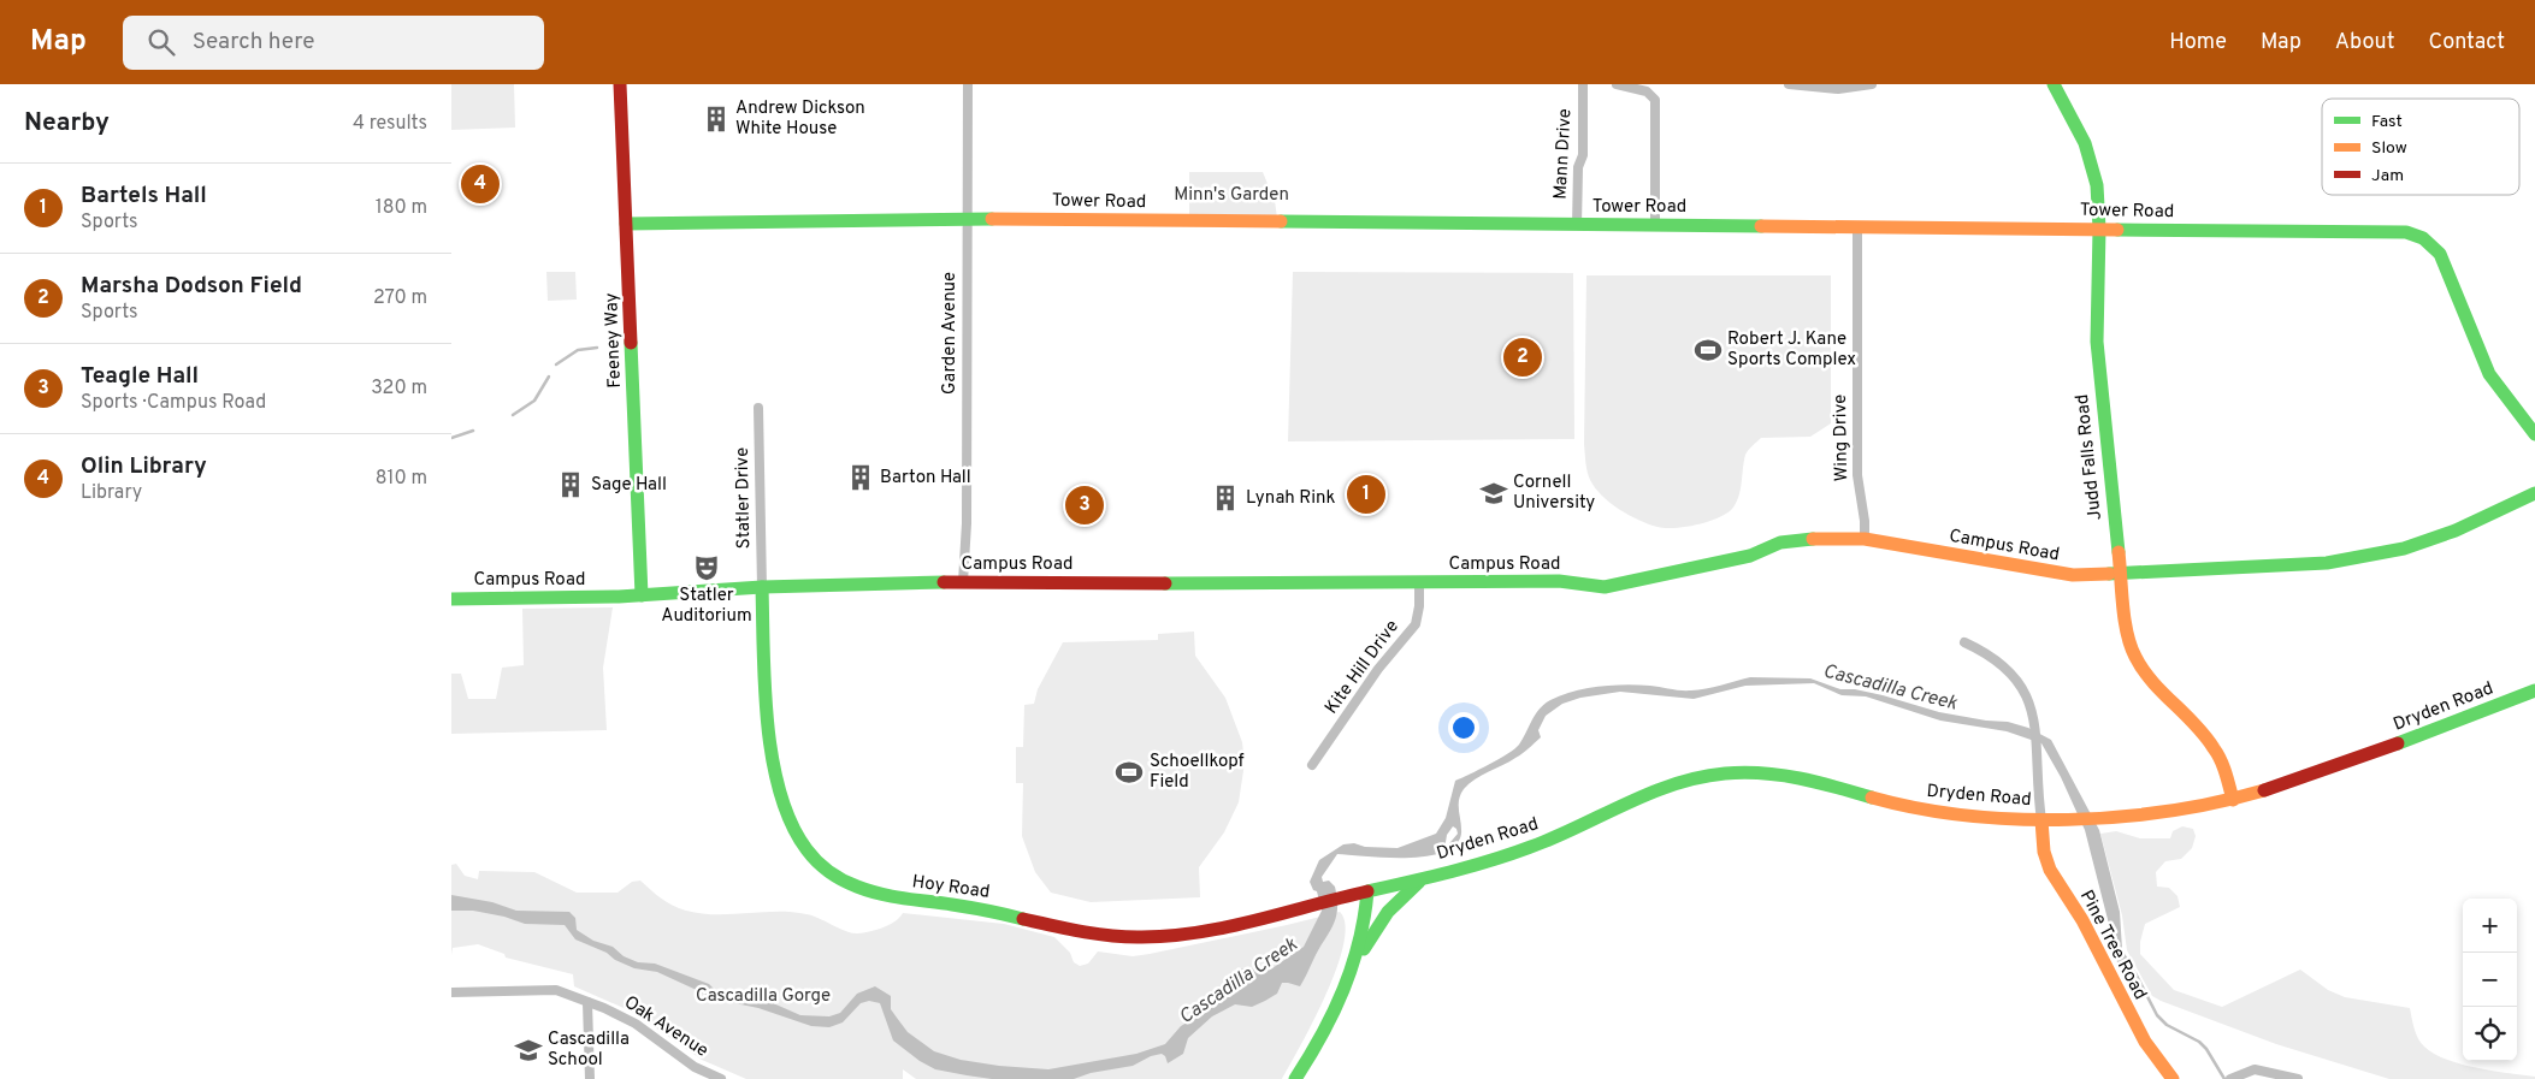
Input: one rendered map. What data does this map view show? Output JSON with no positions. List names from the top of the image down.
{
  "streets": {
    "street": [
      "Mann Drive",
      "Tower Road",
      "Garden Avenue",
      "Feeney Way",
      "Wing Drive",
      "Judd Falls Road",
      "Statler Drive",
      "Campus Road",
      "Kite Hill Drive",
      "Dryden Road",
      "Hoy Road",
      "Pine Tree Road",
      "Oak Avenue"
    ]
  },
  "crossings": [
    ["Mann Drive", "Tower Road"],
    ["Tower Road", "Garden Avenue"],
    ["Tower Road", "Feeney Way"],
    ["Tower Road", "Wing Drive"],
    ["Tower Road", "Judd Falls Road"],
    ["Garden Avenue", "Campus Road"],
    ["Feeney Way", "Campus Road"],
    ["Wing Drive", "Campus Road"],
    ["Judd Falls Road", "Campus Road"],
    ["Judd Falls Road", "Dryden Road"],
    ["Statler Drive", "Campus Road"],
    ["Statler Drive", "Hoy Road"],
    ["Campus Road", "Kite Hill Drive"],
    ["Campus Road", "Hoy Road"],
    ["Dryden Road", "Hoy Road"],
    ["Dryden Road", "Pine Tree Road"]
  ],
  "water": ["Cascadilla Creek"],
  "parks": ["Minn's Garden", "Cascadilla Gorge"],
  "places": {
    "building": [
      "Andrew Dickson White House",
      "Barton Hall",
      "Sage Hall",
      "Lynah Rink"
    ],
    "sports": ["Robert J. Kane Sports Complex", "Schoellkopf Field"],
    "school or university": ["Cornell University", "Cascadilla School"],
    "theatre": ["Statler Auditorium"]
  },
  "legend": ["Fast", "Slow", "Jam"],
  "page": {
    "header": "Map",
    "search": "Search here",
    "nav": [
      "Home",
      "Map",
      "About",
      "Contact"
    ],
    "heading": ["Nearby", "4 results"],
    "list": [
      {
        "mark": "1",
        "name": "Bartels Hall",
        "note": "Sports",
        "value": "180 m"
      },
      {
        "mark": "2",
        "name": "Marsha Dodson Field",
        "note": "Sports",
        "value": "270 m"
      },
      {
        "mark": "3",
        "name": "Teagle Hall",
        "note": "Sports · Campus Road",
        "value": "320 m"
      },
      {
        "mark": "4",
        "name": "Olin Library",
        "note": "Library",
        "value": "810 m"
      }
    ],
    "pins": [
      "4",
      "2",
      "1",
      "3"
    ],
    "map_buttons": ["+", "−"]
  }
}
